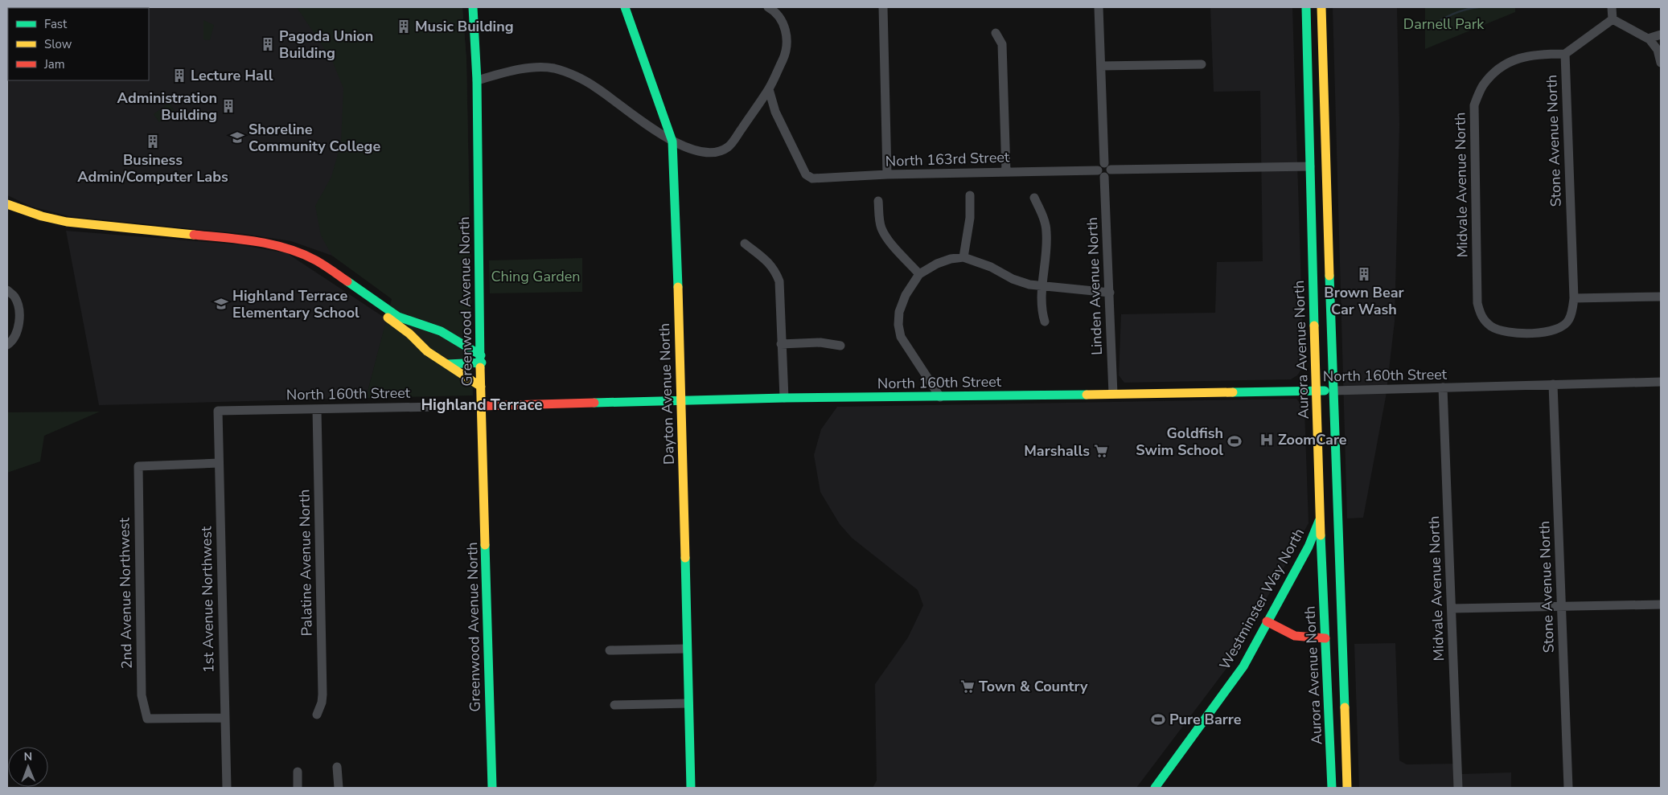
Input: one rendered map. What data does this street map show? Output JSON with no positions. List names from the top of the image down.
{
  "streets": {
    "main road": [
      "Greenwood Avenue North",
      "Aurora Avenue North",
      "North 160th Street",
      "Dayton Avenue North",
      "Westminster Way North"
    ],
    "street": [
      "Stone Avenue North",
      "North 163rd Street",
      "Midvale Avenue North",
      "Linden Avenue North",
      "Palatine Avenue North",
      "2nd Avenue Northwest",
      "1st Avenue Northwest"
    ]
  },
  "crossings": [
    ["Stone Avenue North", "Midvale Avenue North"],
    ["Stone Avenue North", "North 160th Street"],
    ["North 163rd Street", "Linden Avenue North"],
    ["North 163rd Street", "Aurora Avenue North"],
    ["Midvale Avenue North", "North 160th Street"],
    ["Linden Avenue North", "North 160th Street"],
    ["Greenwood Avenue North", "North 160th Street"],
    ["Aurora Avenue North", "North 160th Street"],
    ["Aurora Avenue North", "Westminster Way North"],
    ["North 160th Street", "Dayton Avenue North"],
    ["North 160th Street", "Palatine Avenue North"],
    ["North 160th Street", "1st Avenue Northwest"],
    ["2nd Avenue Northwest", "1st Avenue Northwest"]
  ],
  "districts": ["Highland Terrace"],
  "parks": ["Darnell Park", "Ching Garden"],
  "places": {
    "building": [
      "Music Building",
      "Pagoda Union Building",
      "Lecture Hall",
      "Administration Building",
      "Business Admin/Computer Labs",
      "Brown Bear Car Wash"
    ],
    "school or university": ["Shoreline Community College", "Highland Terrace Elementary School"],
    "hospital": ["ZoomCare"],
    "sports": ["Goldfish Swim School", "Pure Barre"],
    "supermarket": ["Marshalls", "Town & Country"]
  },
  "legend": ["Fast", "Slow", "Jam"],
  "north": "top"
}
